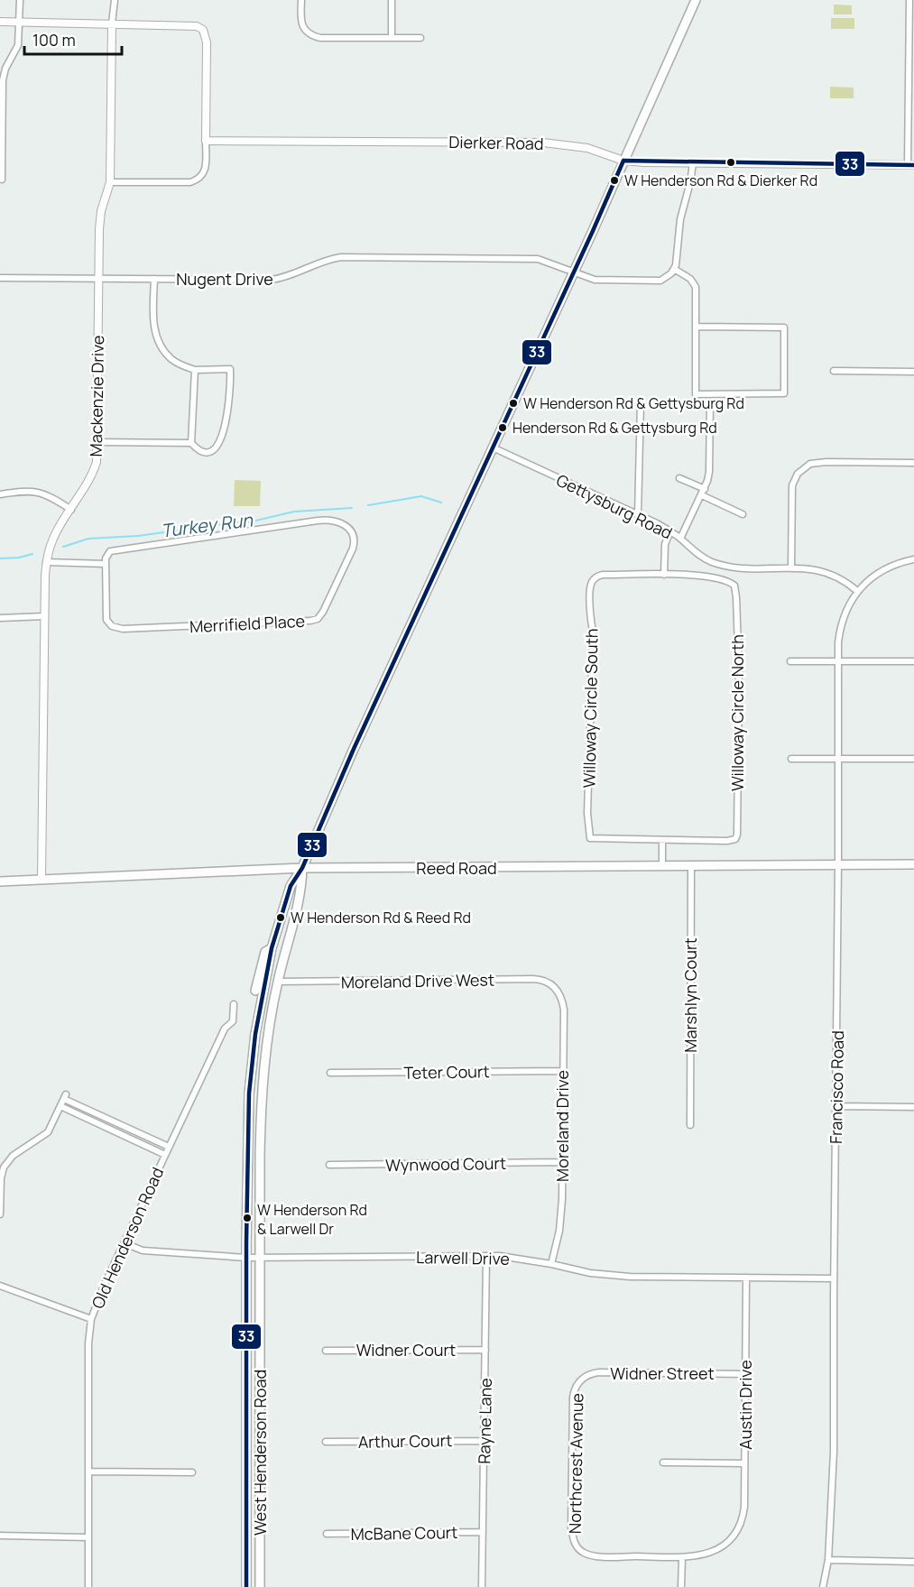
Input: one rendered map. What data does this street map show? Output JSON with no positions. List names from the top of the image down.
{
  "streets": {
    "main road": ["Reed Road", "West Henderson Road"],
    "street": [
      "Dierker Road",
      "Nugent Drive",
      "Mackenzie Drive",
      "Gettysburg Road",
      "Merrifield Place",
      "Willoway Circle South",
      "Willoway Circle North",
      "Moreland Drive West",
      "Marshlyn Court",
      "Teter Court",
      "Francisco Road",
      "Moreland Drive",
      "Wynwood Court",
      "Old Henderson Road",
      "Larwell Drive",
      "Widner Court",
      "Widner Street",
      "Austin Drive",
      "Rayne Lane",
      "Arthur Court",
      "Northcrest Avenue",
      "McBane Court"
    ]
  },
  "crossings": [
    ["Dierker Road", "West Henderson Road"],
    ["Nugent Drive", "Mackenzie Drive"],
    ["Nugent Drive", "West Henderson Road"],
    ["Mackenzie Drive", "Reed Road"],
    ["Gettysburg Road", "Francisco Road"],
    ["Gettysburg Road", "West Henderson Road"],
    ["Willoway Circle South", "Willoway Circle North"],
    ["Reed Road", "Marshlyn Court"],
    ["Reed Road", "Francisco Road"],
    ["Reed Road", "West Henderson Road"],
    ["Moreland Drive West", "Moreland Drive"],
    ["Moreland Drive West", "West Henderson Road"],
    ["Teter Court", "Moreland Drive"],
    ["Francisco Road", "Larwell Drive"],
    ["Moreland Drive", "Wynwood Court"],
    ["Moreland Drive", "Larwell Drive"],
    ["Old Henderson Road", "Larwell Drive"],
    ["Larwell Drive", "Austin Drive"],
    ["Larwell Drive", "Rayne Lane"],
    ["Larwell Drive", "West Henderson Road"],
    ["Widner Court", "Rayne Lane"],
    ["Widner Street", "Austin Drive"],
    ["Widner Street", "Northcrest Avenue"],
    ["Austin Drive", "Northcrest Avenue"],
    ["Rayne Lane", "Arthur Court"],
    ["Rayne Lane", "McBane Court"]
  ],
  "water": ["Turkey Run"],
  "places": [
    "W Henderson Rd & Dierker Rd",
    "W Henderson Rd & Gettysburg Rd",
    "Henderson Rd & Gettysburg Rd",
    "W Henderson Rd & Reed Rd",
    "W Henderson Rd & Larwell Dr"
  ],
  "lines": ["transit line 33"],
  "scale_bar": "100 m"
}
